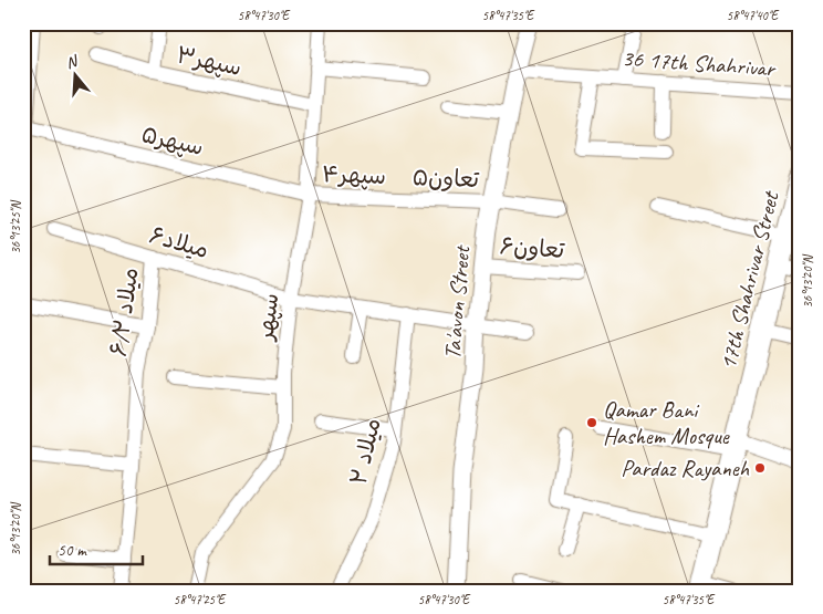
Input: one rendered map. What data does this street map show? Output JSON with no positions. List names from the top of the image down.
{
  "streets": {
    "main road": ["17th Shahrivar Street"],
    "street": [
      "سپهر۳",
      "36 17th Shahrivar",
      "سپهر۵",
      "سپهر۴",
      "تعاون۵",
      "میلاد۶",
      "تعاون۶",
      "Ta'avon Street",
      "میلاد ۶/۲",
      "سپهر",
      "میلاد ۲"
    ]
  },
  "crossings": [
    ["سپهر۳", "سپهر"],
    ["36 17th Shahrivar", "Ta'avon Street"],
    ["سپهر۵", "سپهر۴"],
    ["سپهر۵", "سپهر"],
    ["سپهر۴", "تعاون۵"],
    ["سپهر۴", "سپهر"],
    ["تعاون۵", "Ta'avon Street"],
    ["میلاد۶", "Ta'avon Street"],
    ["میلاد۶", "میلاد ۶/۲"],
    ["میلاد۶", "سپهر"],
    ["میلاد۶", "میلاد ۲"],
    ["تعاون۶", "Ta'avon Street"]
  ],
  "places": ["Qamar Bani Hashem Mosque", "Pardaz Rayaneh"],
  "scale_bar": "50 m",
  "north": "top",
  "coordinates": [
    "58°47'30\"E",
    "58°47'35\"E",
    "58°47'40\"E",
    "36°13'25\"N",
    "36°13'20\"N",
    "58°47'25\"E"
  ]
}
